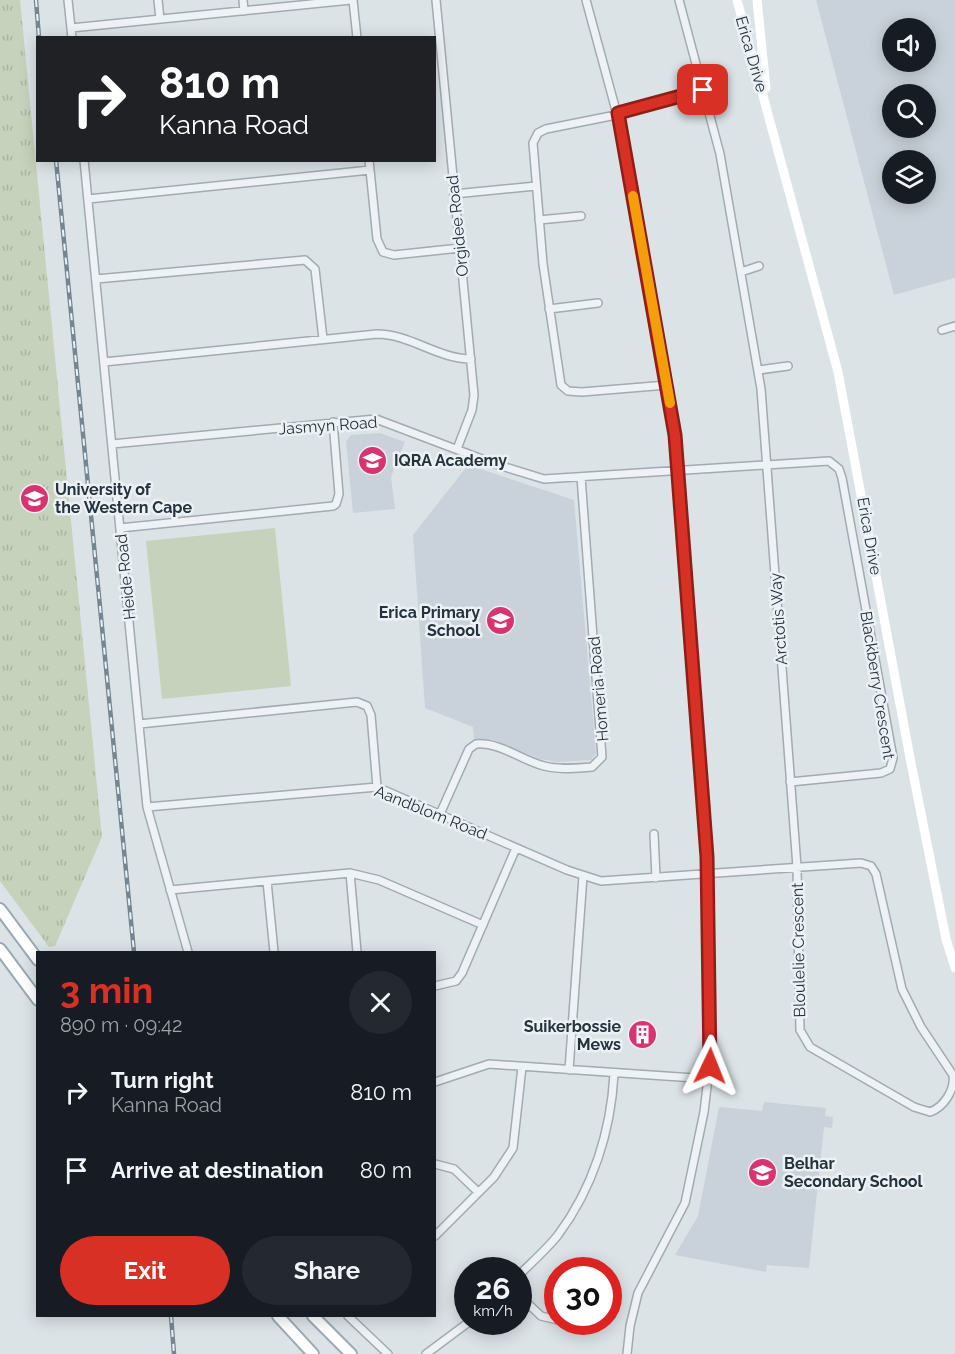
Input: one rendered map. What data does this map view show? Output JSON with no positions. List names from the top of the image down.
{
  "streets": {
    "main road": ["Erica Drive"],
    "street": [
      "Orgidee Road",
      "Jasmyn Road",
      "Heide Road",
      "Arctotis Way",
      "Blackberry Crescent",
      "Homeria Road",
      "Aandblom Road",
      "Bloulelie Crescent"
    ]
  },
  "crossings": [
    ["Orgidee Road", "Jasmyn Road"],
    ["Jasmyn Road", "Heide Road"],
    ["Jasmyn Road", "Arctotis Way"],
    ["Jasmyn Road", "Blackberry Crescent"],
    ["Jasmyn Road", "Homeria Road"],
    ["Heide Road", "Aandblom Road"],
    ["Arctotis Way", "Blackberry Crescent"],
    ["Arctotis Way", "Bloulelie Crescent"],
    ["Homeria Road", "Aandblom Road"],
    ["Aandblom Road", "Bloulelie Crescent"]
  ],
  "places": {
    "school or university": [
      "IQRA Academy",
      "University of the Western Cape",
      "Erica Primary School",
      "Belhar Secondary School"
    ],
    "building": ["Suikerbossie Mews"]
  },
  "page": {
    "turn": ["810 m", "Kanna Road"],
    "heading": ["3 min", "890 m · 09:42"],
    "list": [
      {
        "name": "Turn right",
        "note": "Kanna Road",
        "value": "810 m"
      },
      {
        "name": "Arrive at destination",
        "value": "80 m"
      }
    ],
    "buttons": ["Exit", "Share"],
    "speed": "26 km/h",
    "limit": "30"
  }
}
